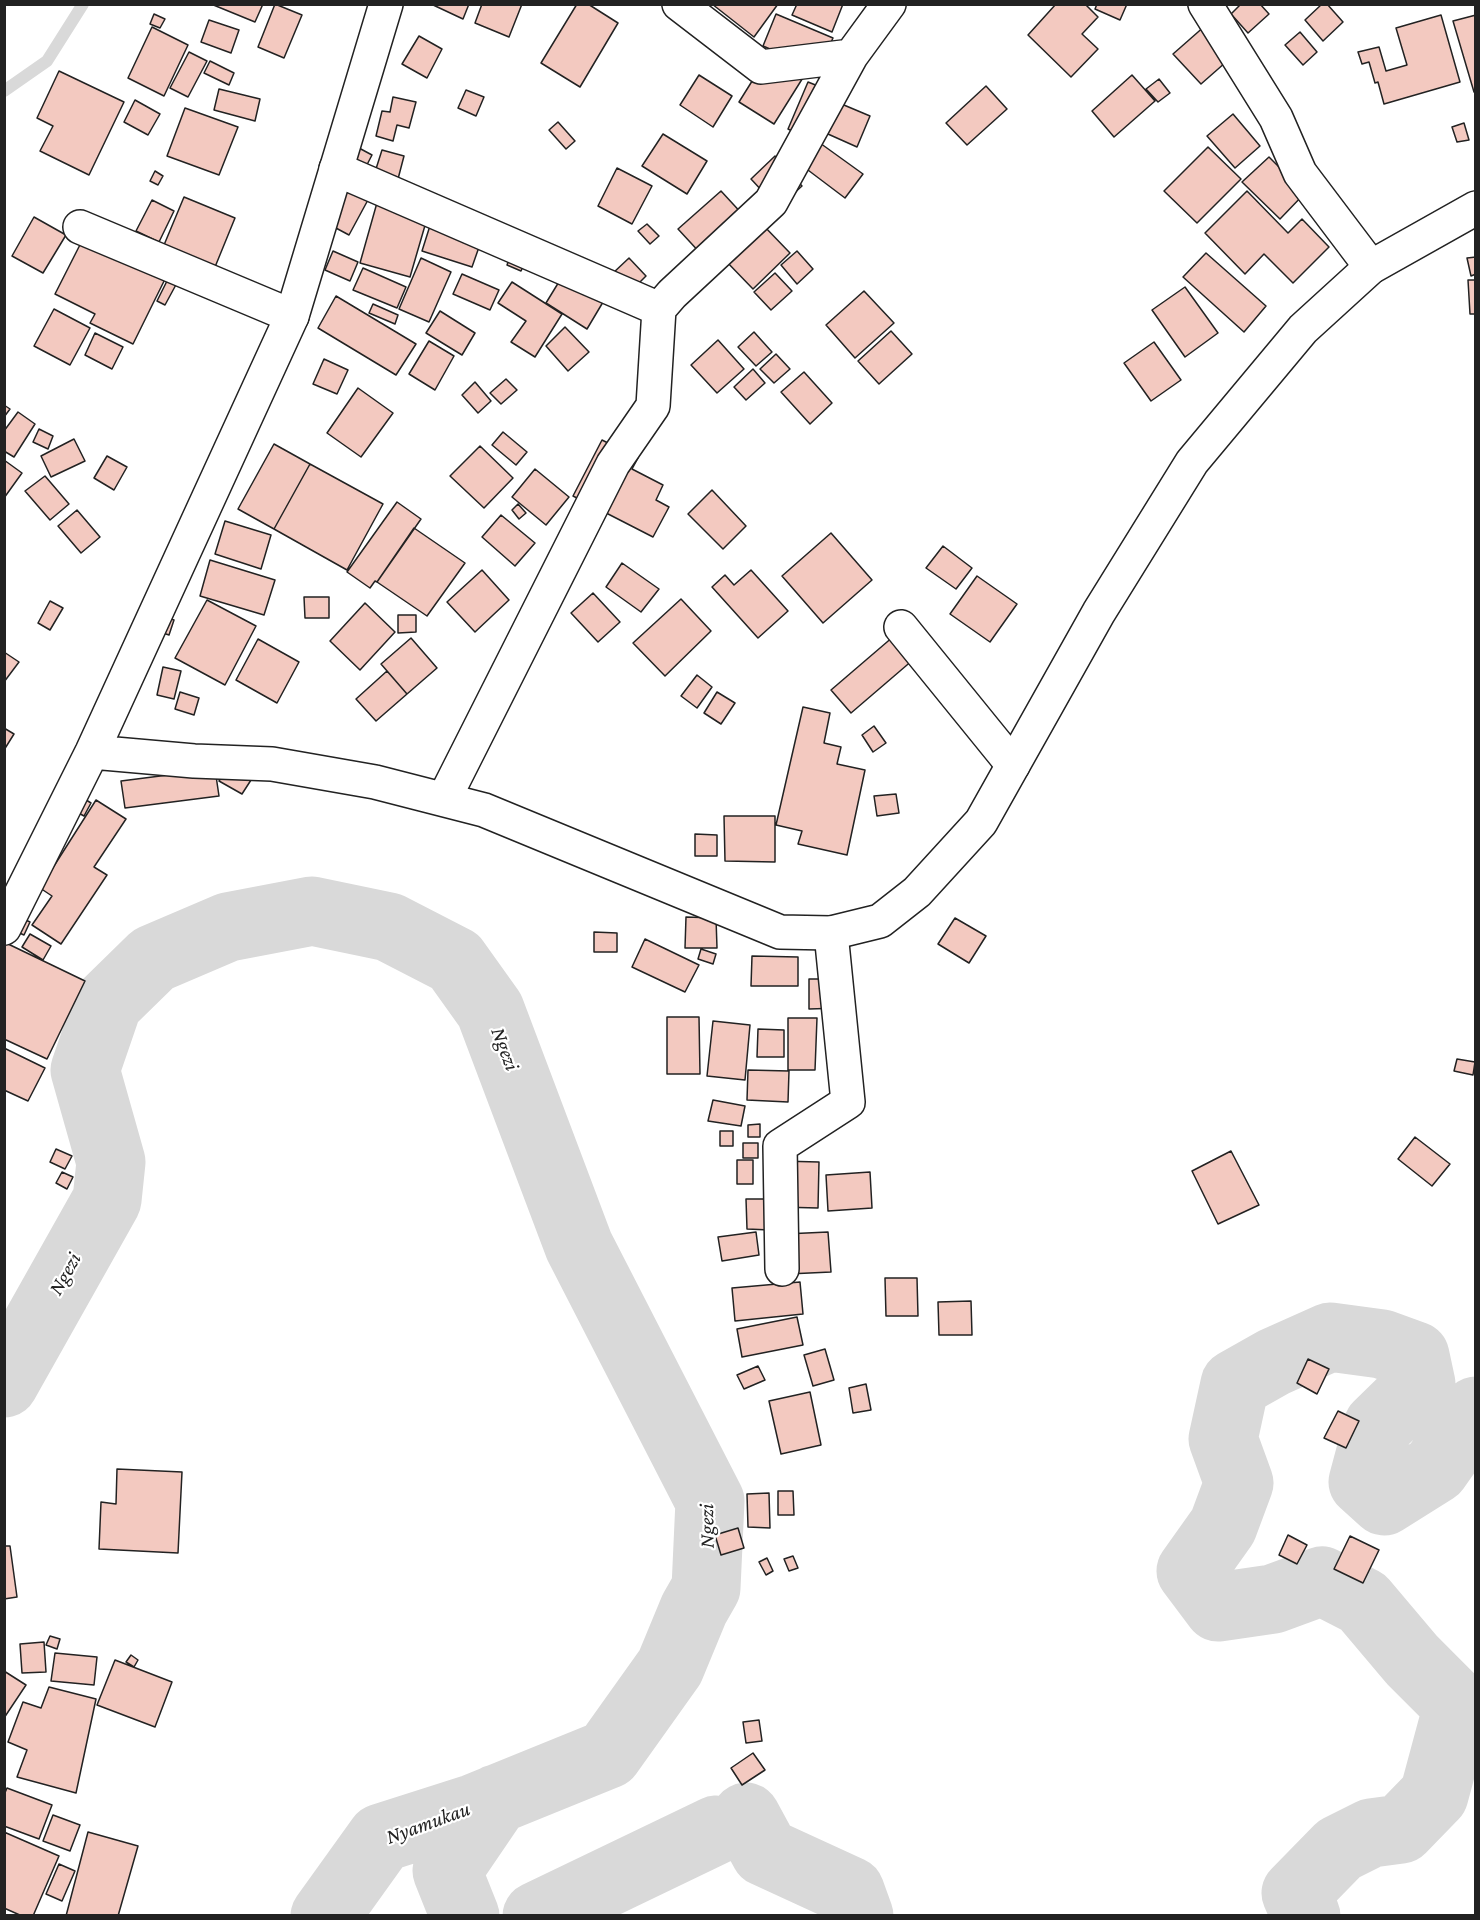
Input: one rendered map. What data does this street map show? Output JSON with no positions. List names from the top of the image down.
{
  "water": ["Ngezi", "Nyamukau"]
}
